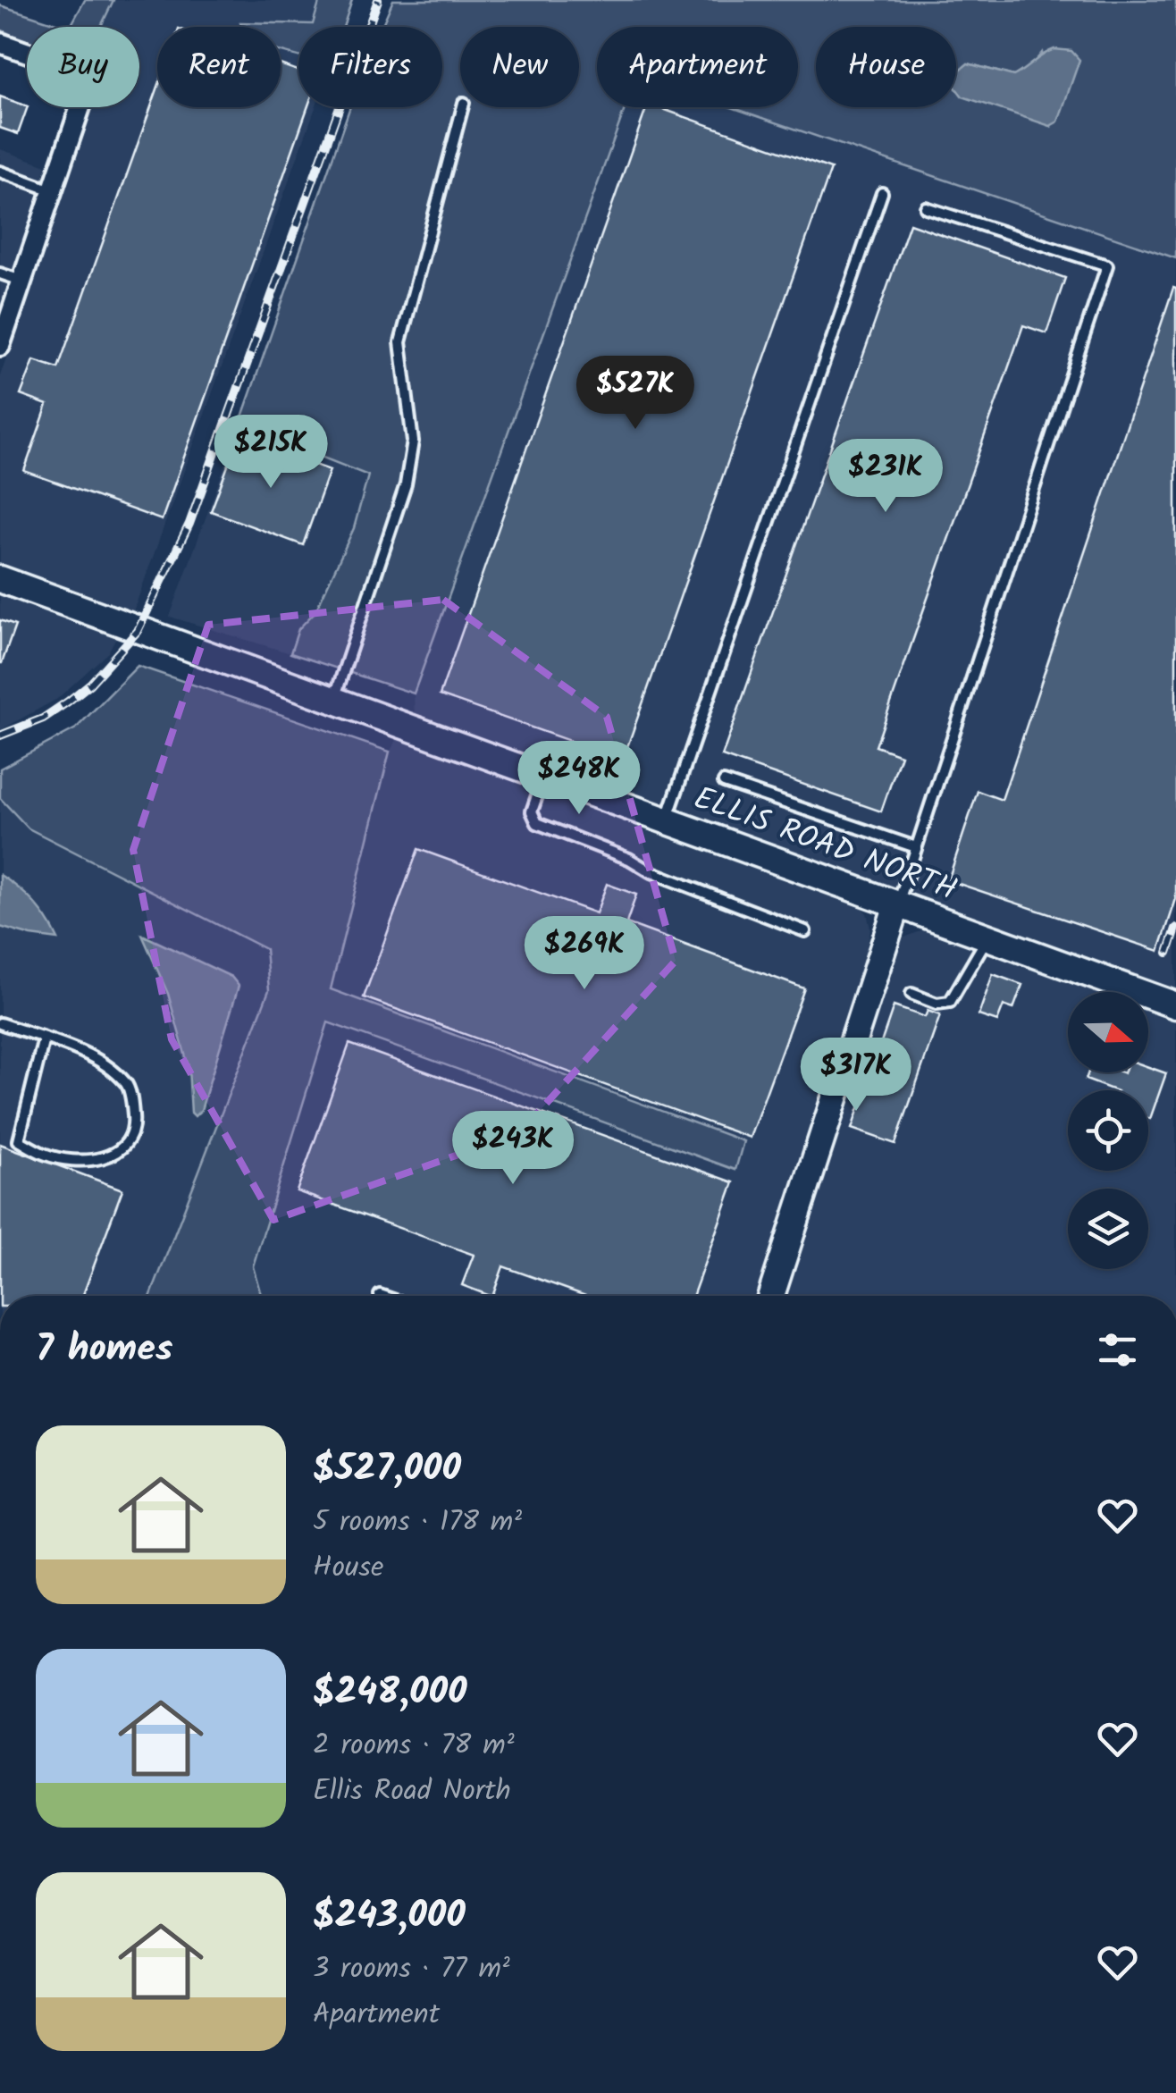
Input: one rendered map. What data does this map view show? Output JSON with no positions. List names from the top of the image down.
{
  "streets": {
    "street": ["ELLIS ROAD NORTH"]
  },
  "north": "right",
  "page": {
    "chip": [
      "Buy",
      "Rent",
      "Filters",
      "New",
      "Apartment",
      "House"
    ],
    "price": [
      "$527K",
      "$215K",
      "$231K",
      "$248K",
      "$269K",
      "$317K",
      "$243K"
    ],
    "heading": "7 homes",
    "list": [
      {
        "name": "$527,000",
        "note": "5 rooms · 178 m² · House"
      },
      {
        "name": "$248,000",
        "note": "2 rooms · 78 m² · Ellis Road North"
      },
      {
        "name": "$243,000",
        "note": "3 rooms · 77 m² · Apartment"
      }
    ]
  }
}
